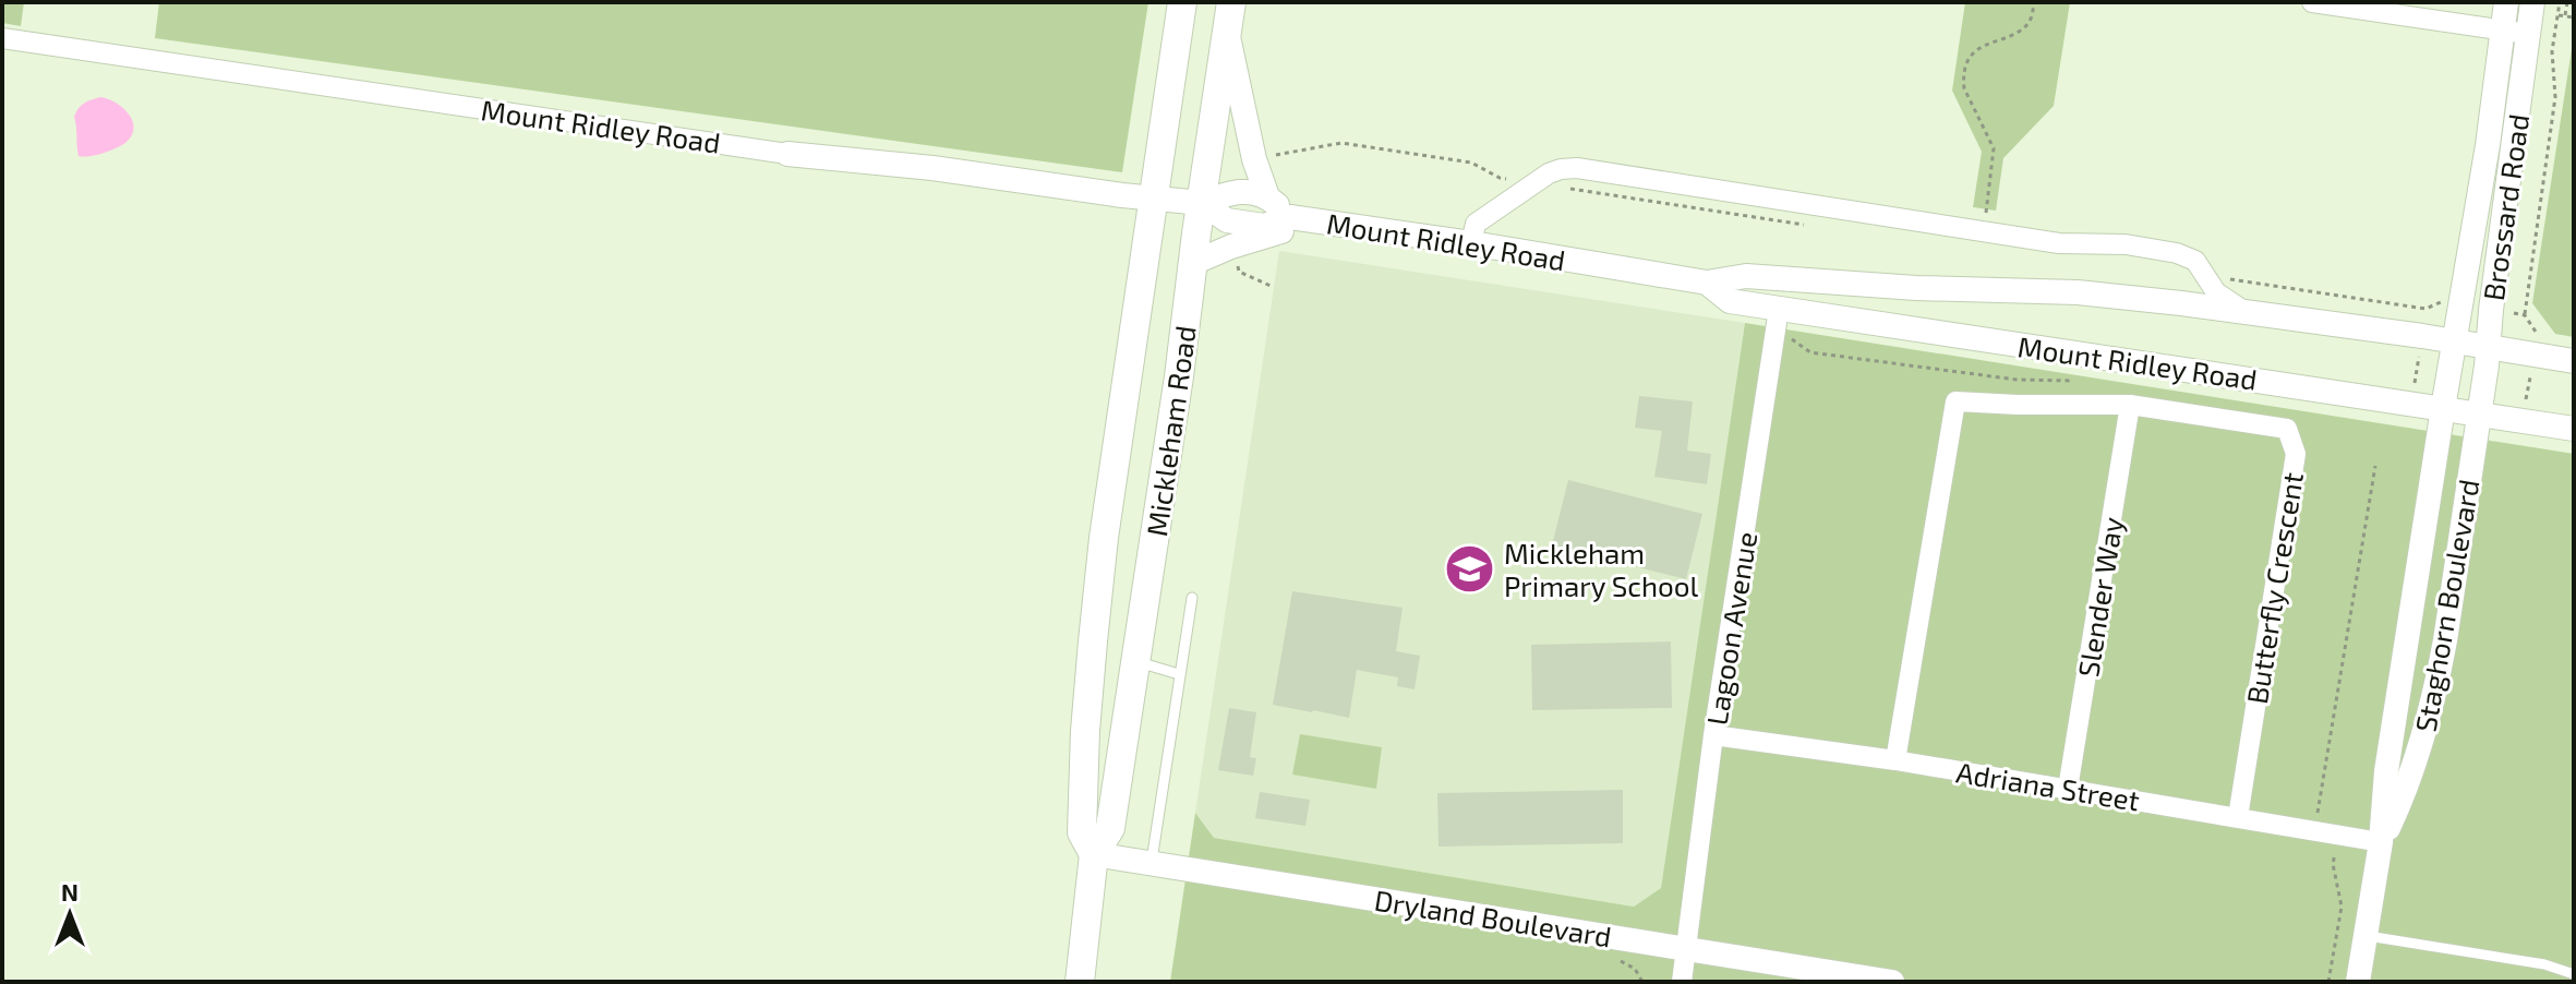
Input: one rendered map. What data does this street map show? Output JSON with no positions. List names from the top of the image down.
{
  "streets": {
    "main road": ["Mickleham Road"],
    "street": [
      "Mount Ridley Road",
      "Brossard Road",
      "Butterfly Crescent",
      "Slender Way",
      "Staghorn Boulevard",
      "Lagoon Avenue",
      "Adriana Street",
      "Dryland Boulevard"
    ]
  },
  "crossings": [
    ["Mount Ridley Road", "Brossard Road"],
    ["Mount Ridley Road", "Mickleham Road"],
    ["Mount Ridley Road", "Staghorn Boulevard"],
    ["Mount Ridley Road", "Lagoon Avenue"],
    ["Brossard Road", "Staghorn Boulevard"],
    ["Mickleham Road", "Dryland Boulevard"],
    ["Butterfly Crescent", "Slender Way"],
    ["Butterfly Crescent", "Adriana Street"],
    ["Slender Way", "Adriana Street"],
    ["Staghorn Boulevard", "Adriana Street"],
    ["Lagoon Avenue", "Adriana Street"],
    ["Lagoon Avenue", "Dryland Boulevard"]
  ],
  "places": {
    "school or university": ["Mickleham Primary School"]
  },
  "north": "top"
}
